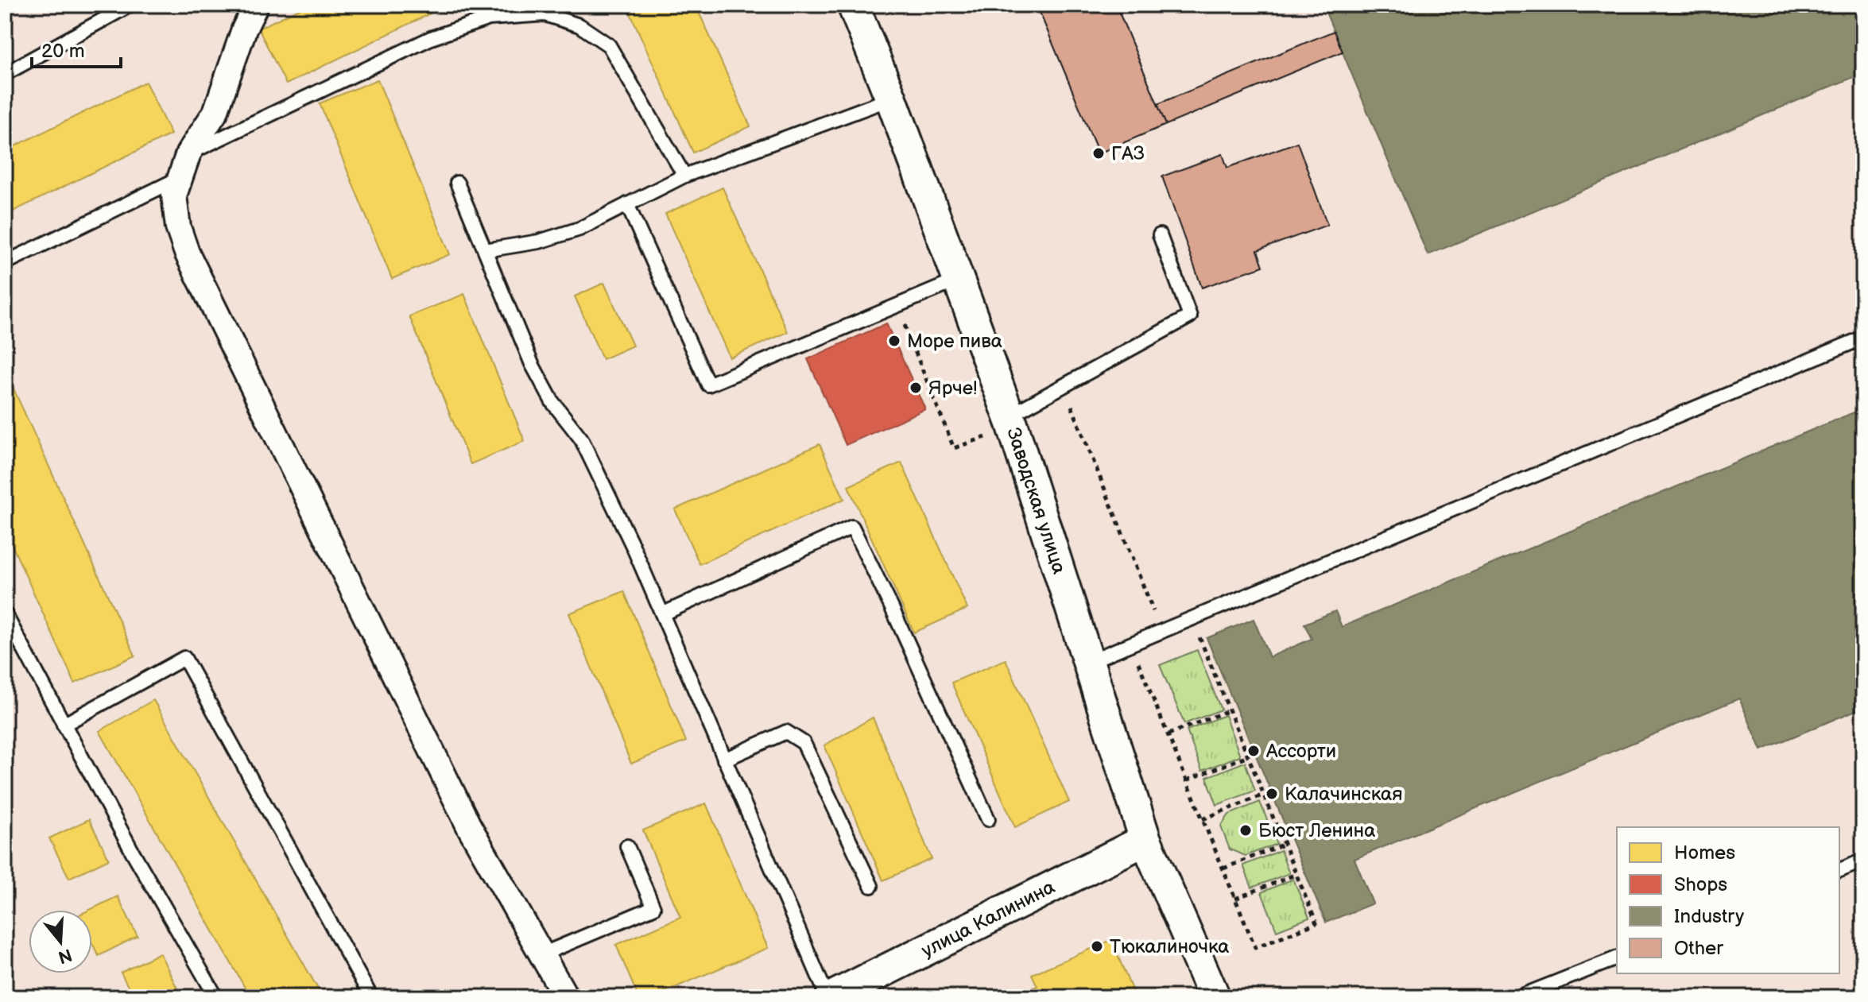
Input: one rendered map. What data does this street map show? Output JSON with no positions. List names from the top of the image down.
{
  "streets": {
    "street": ["Заводская улица", "улица Калинина"]
  },
  "crossings": [
    ["Заводская улица", "улица Калинина"]
  ],
  "places": [
    "ГАЗ",
    "Море пива",
    "Ярче!",
    "Ассорти",
    "Калачинская",
    "Бюст Ленина",
    "Тюкалиночка"
  ],
  "legend": [
    "Homes",
    "Shops",
    "Industry",
    "Other"
  ],
  "scale_bar": "20 m",
  "north": "bottom"
}
